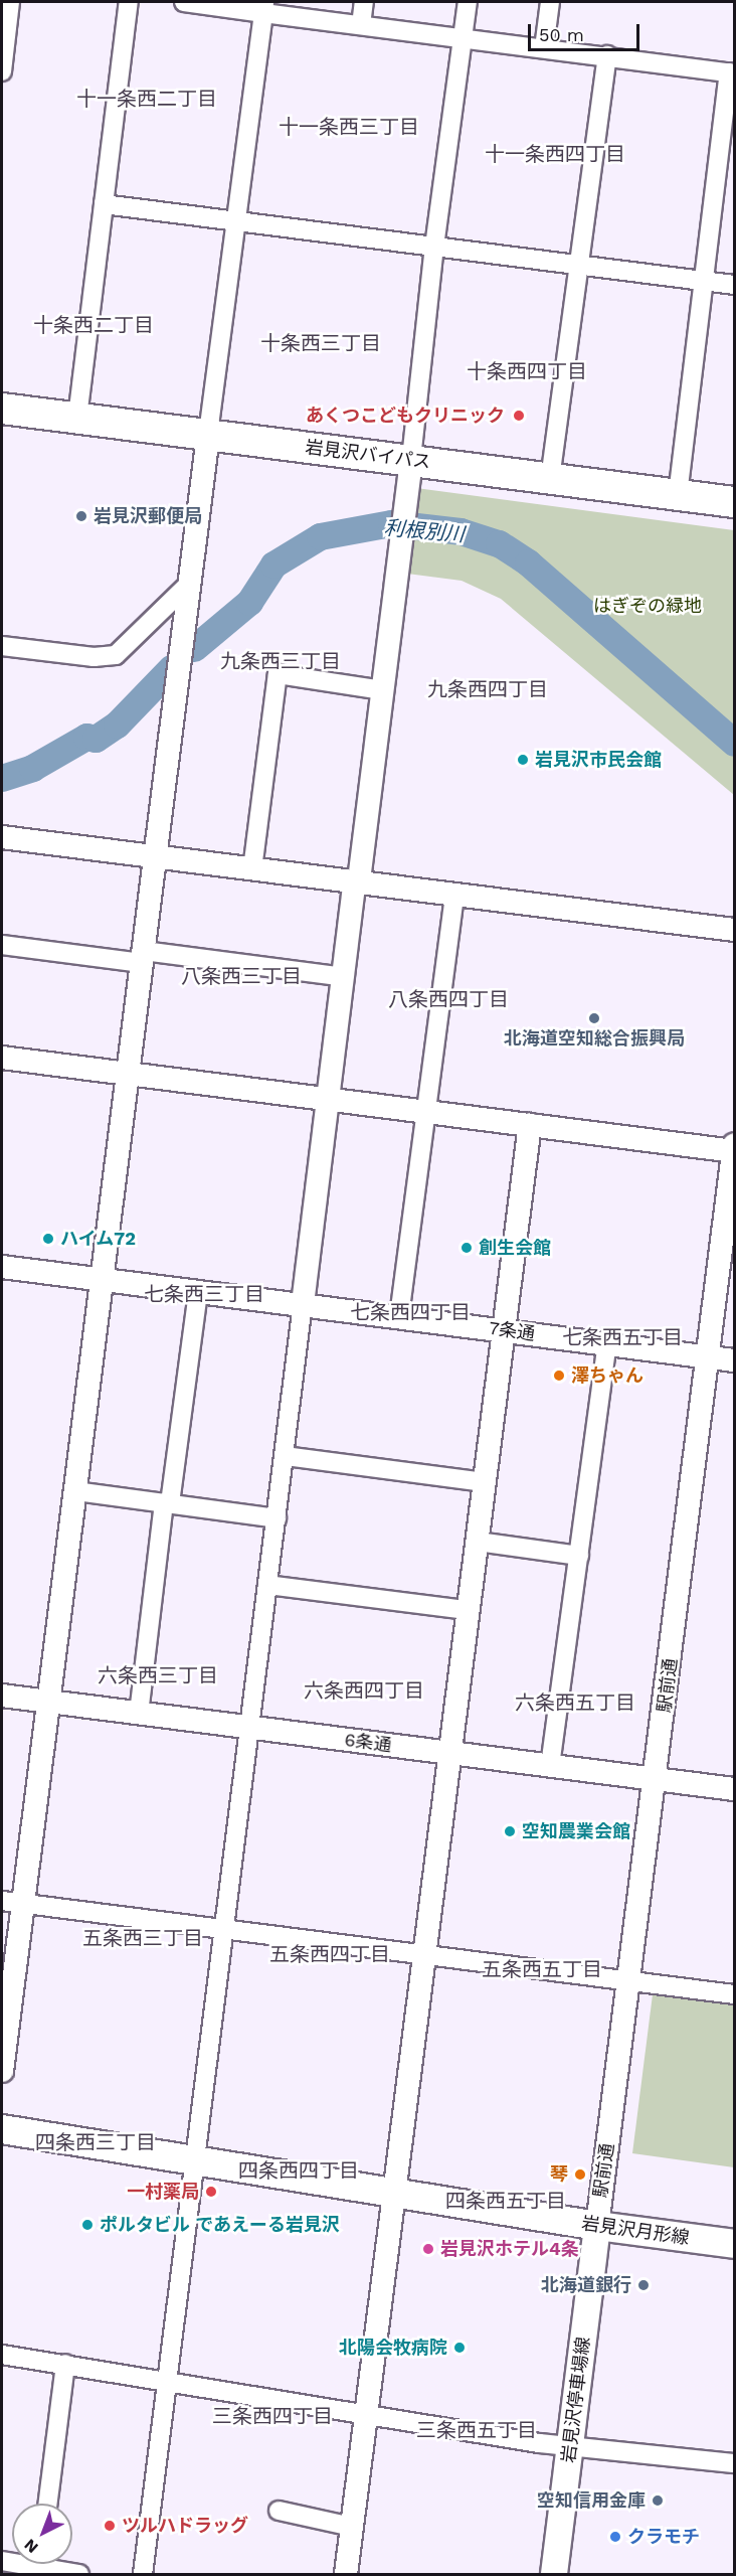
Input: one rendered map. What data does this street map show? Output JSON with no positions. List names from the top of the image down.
{
  "streets": {
    "highway": ["岩見沢バイパス"],
    "main road": ["岩見沢月形線", "岩見沢停車場線"],
    "street": ["7条通", "駅前通", "6条通"]
  },
  "crossings": [
    ["7条通", "駅前通"],
    ["駅前通", "6条通"],
    ["駅前通", "岩見沢月形線"],
    ["駅前通", "岩見沢停車場線"],
    ["岩見沢月形線", "岩見沢停車場線"]
  ],
  "districts": [
    "十一条西二丁目",
    "十一条西三丁目",
    "十一条西四丁目",
    "十条西二丁目",
    "十条西三丁目",
    "十条西四丁目",
    "九条西三丁目",
    "九条西四丁目",
    "八条西三丁目",
    "八条西四丁目",
    "七条西三丁目",
    "七条西四丁目",
    "七条西五丁目",
    "六条西三丁目",
    "六条西四丁目",
    "六条西五丁目",
    "五条西三丁目",
    "五条西四丁目",
    "五条西五丁目",
    "四条西三丁目",
    "四条西四丁目",
    "四条西五丁目",
    "三条西四丁目",
    "三条西五丁目"
  ],
  "water": ["利根別川"],
  "parks": ["はぎぞの緑地"],
  "places": [
    "あくつこどもクリニック",
    "岩見沢郵便局",
    "岩見沢市民会館",
    "北海道空知総合振興局",
    "ハイム72",
    "創生会館",
    "澤ちゃん",
    "空知農業会館",
    "琴",
    "一村薬局",
    "ポルタビル であえーる岩見沢",
    "岩見沢ホテル4条",
    "北海道銀行",
    "北陽会牧病院",
    "空知信用金庫",
    "ツルハドラッグ",
    "クラモチ"
  ],
  "scale_bar": "50 m",
  "north": "bottom left"
}
